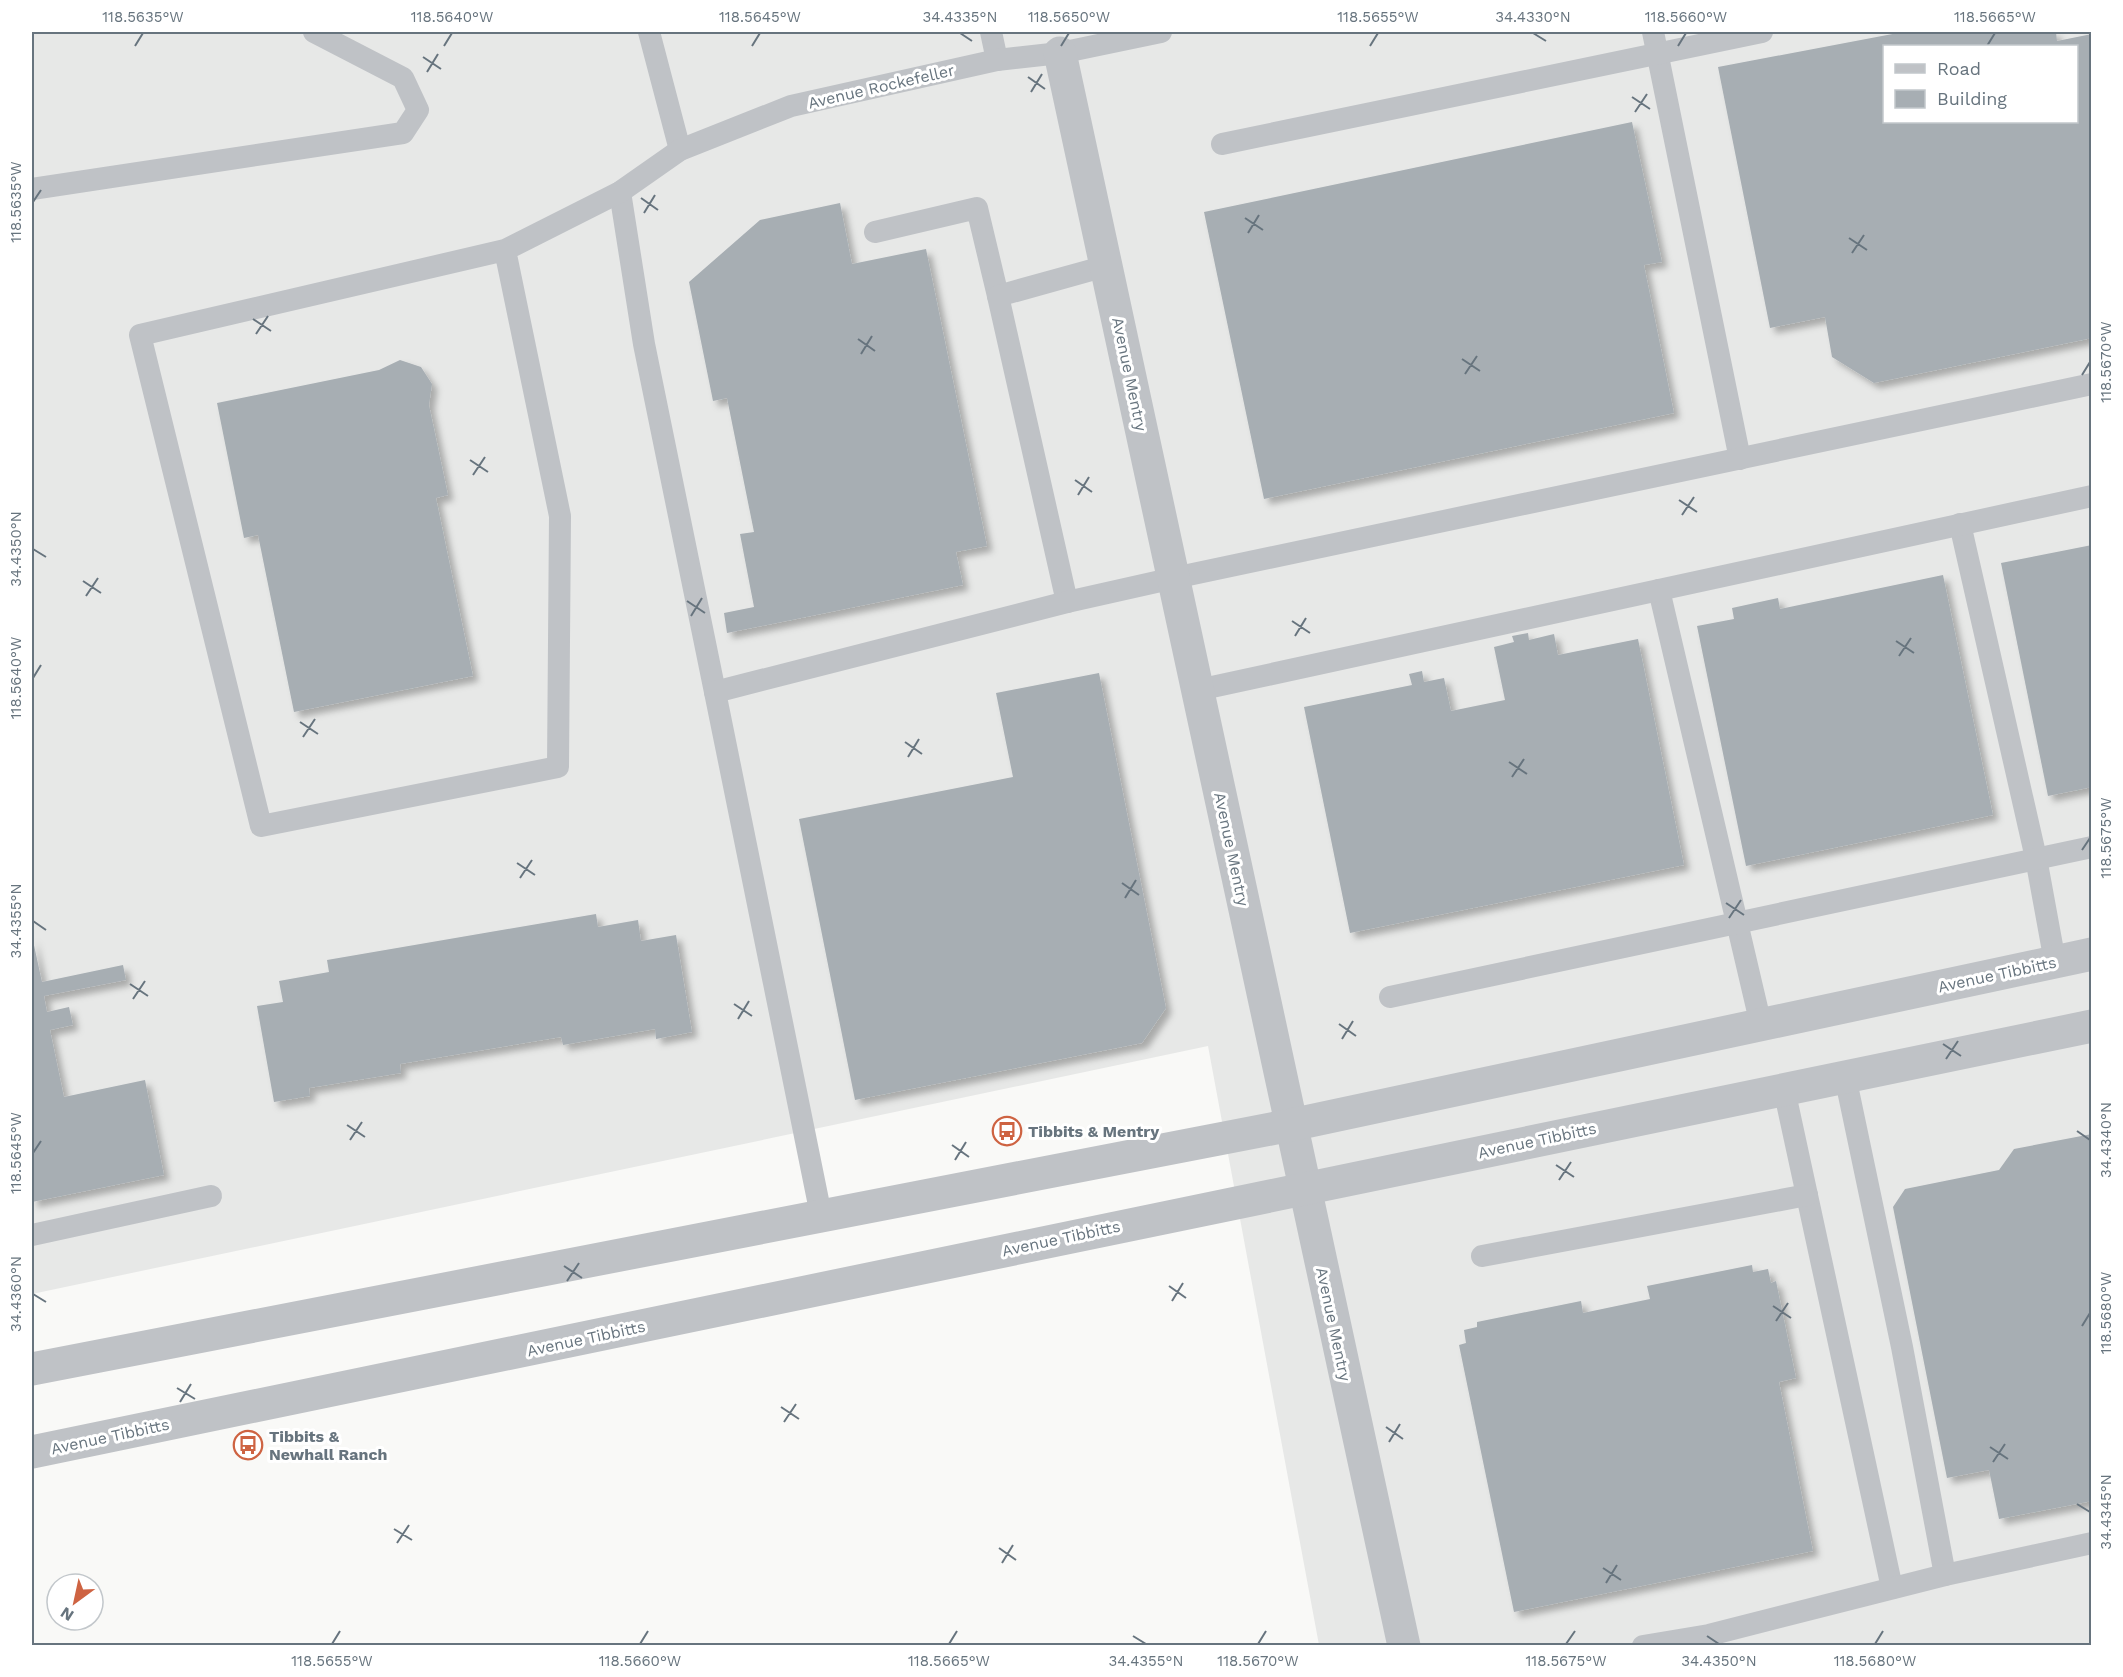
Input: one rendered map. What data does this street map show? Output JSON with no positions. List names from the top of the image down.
{
  "streets": {
    "street": ["Avenue Mentry", "Avenue Tibbitts"],
    "lane": ["Avenue Rockefeller"]
  },
  "crossings": [
    ["Avenue Rockefeller", "Avenue Mentry"],
    ["Avenue Mentry", "Avenue Tibbitts"]
  ],
  "places": {
    "bus stop": ["Tibbits & Mentry", "Tibbits & Newhall Ranch"]
  },
  "legend": ["Road", "Building"],
  "north": "bottom left",
  "coordinates": [
    "118.5635°W",
    "118.5640°W",
    "118.5645°W",
    "34.4335°N",
    "118.5650°W",
    "118.5655°W",
    "34.4330°N",
    "118.5660°W",
    "118.5665°W",
    "118.5670°W",
    "34.4350°N",
    "118.5675°W",
    "34.4355°N",
    "34.4340°N",
    "34.4360°N",
    "118.5680°W",
    "34.4345°N"
  ]
}
